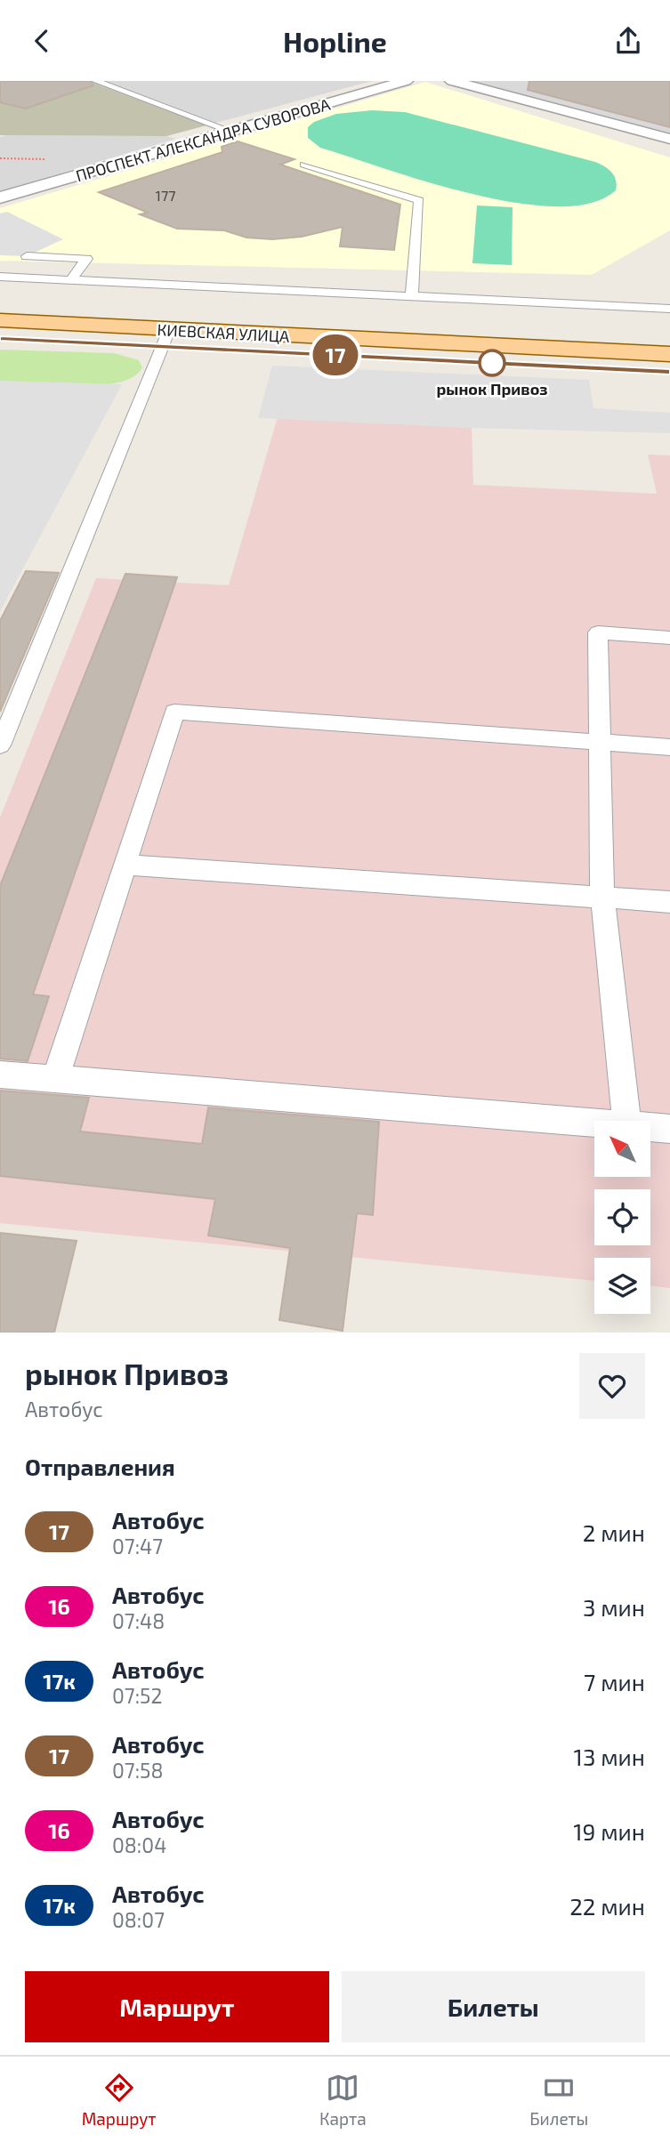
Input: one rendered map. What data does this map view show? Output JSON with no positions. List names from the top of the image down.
{
  "streets": {
    "main road": ["КИЕВСКАЯ УЛИЦА"],
    "street": ["ПРОСПЕКТ АЛЕКСАНДРА СУВОРОВА"]
  },
  "places": ["рынок Привоз"],
  "lines": ["bus line 17"],
  "house_numbers": ["177"],
  "north": "top left",
  "page": {
    "header": "Hopline",
    "on_map": "17",
    "heading": [
      ["рынок Привоз", "Автобус"],
      "Отправления"
    ],
    "list": [
      {
        "mark": "17",
        "name": "Автобус",
        "note": "07:47",
        "value": "2 мин"
      },
      {
        "mark": "16",
        "name": "Автобус",
        "note": "07:48",
        "value": "3 мин"
      },
      {
        "mark": "17к",
        "name": "Автобус",
        "note": "07:52",
        "value": "7 мин"
      },
      {
        "mark": "17",
        "name": "Автобус",
        "note": "07:58",
        "value": "13 мин"
      },
      {
        "mark": "16",
        "name": "Автобус",
        "note": "08:04",
        "value": "19 мин"
      },
      {
        "mark": "17к",
        "name": "Автобус",
        "note": "08:07",
        "value": "22 мин"
      }
    ],
    "buttons": ["Маршрут", "Билеты"],
    "tabs": ["Маршрут", "Карта", "Билеты"]
  }
}
